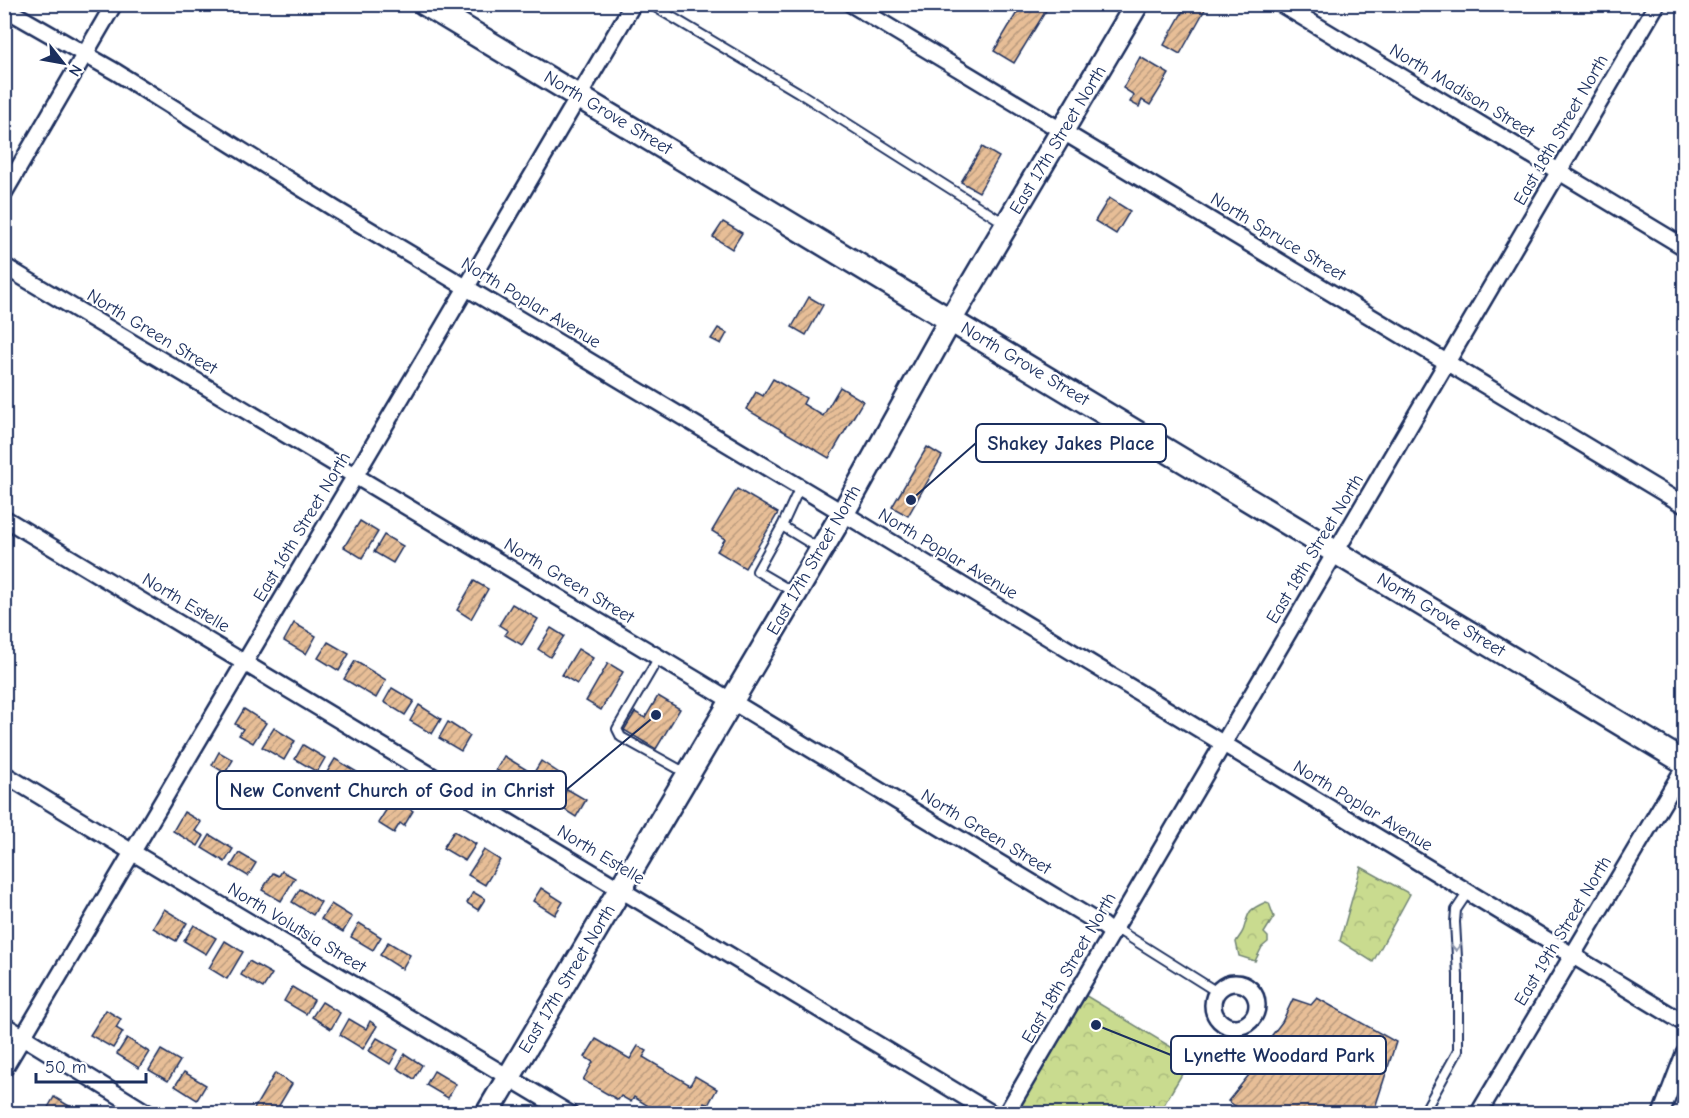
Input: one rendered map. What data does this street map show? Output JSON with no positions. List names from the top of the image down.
{
  "streets": {
    "street": [
      "North Madison Street",
      "North Grove Street",
      "East 18th Street North",
      "East 17th Street North",
      "North Spruce Street",
      "North Poplar Avenue",
      "North Green Street",
      "East 16th Street North",
      "North Estelle",
      "North Volutsia Street",
      "East 19th Street North"
    ]
  },
  "crossings": [
    ["North Madison Street", "East 18th Street North"],
    ["North Grove Street", "East 18th Street North"],
    ["North Grove Street", "East 17th Street North"],
    ["North Grove Street", "East 16th Street North"],
    ["East 18th Street North", "North Spruce Street"],
    ["East 18th Street North", "North Poplar Avenue"],
    ["East 18th Street North", "North Green Street"],
    ["East 17th Street North", "North Spruce Street"],
    ["East 17th Street North", "North Poplar Avenue"],
    ["East 17th Street North", "North Green Street"],
    ["East 17th Street North", "North Estelle"],
    ["East 17th Street North", "North Volutsia Street"],
    ["North Poplar Avenue", "East 16th Street North"],
    ["North Poplar Avenue", "East 19th Street North"],
    ["North Green Street", "East 16th Street North"],
    ["East 16th Street North", "North Estelle"],
    ["East 16th Street North", "North Volutsia Street"]
  ],
  "places": ["Shakey Jakes Place", "New Convent Church of God in Christ", "Lynette Woodard Park"],
  "scale_bar": "50 m",
  "north": "bottom right"
}
